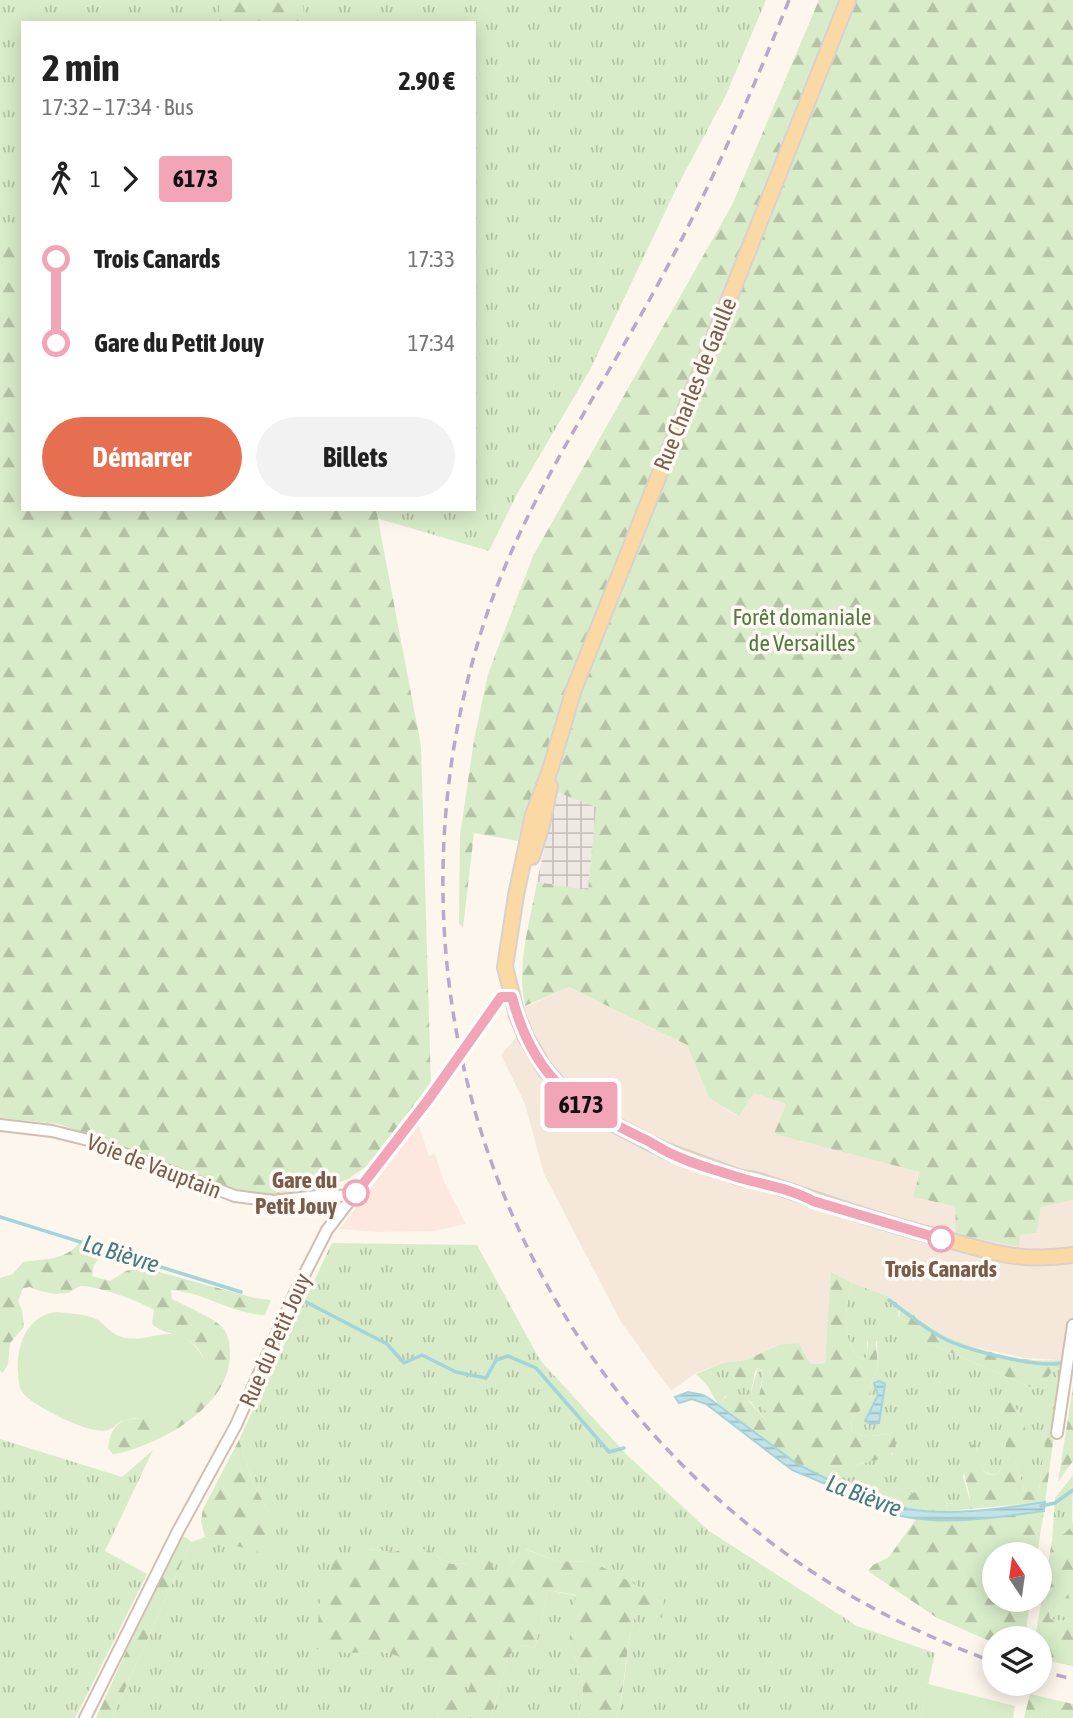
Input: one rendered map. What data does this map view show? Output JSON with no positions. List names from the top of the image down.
{
  "streets": {
    "main road": ["Rue Charles de Gaulle"],
    "street": ["Voie de Vauptain", "Rue du Petit Jouy"]
  },
  "crossings": [
    ["Rue Charles de Gaulle", "Rue du Petit Jouy"],
    ["Voie de Vauptain", "Rue du Petit Jouy"]
  ],
  "water": ["La Bièvre"],
  "parks": ["Forêt domaniale de Versailles"],
  "places": ["Gare du Petit Jouy", "Trois Canards"],
  "lines": ["bus line 6173"],
  "north": "top",
  "page": {
    "on_map": "6173",
    "heading": ["2 min", "17:32 – 17:34 · Bus", "2.90 €"],
    "legs": ["1", "6173"],
    "list": [
      {
        "name": "Trois Canards",
        "value": "17:33"
      },
      {
        "name": "Gare du Petit Jouy",
        "value": "17:34"
      }
    ],
    "buttons": ["Démarrer", "Billets"]
  }
}
